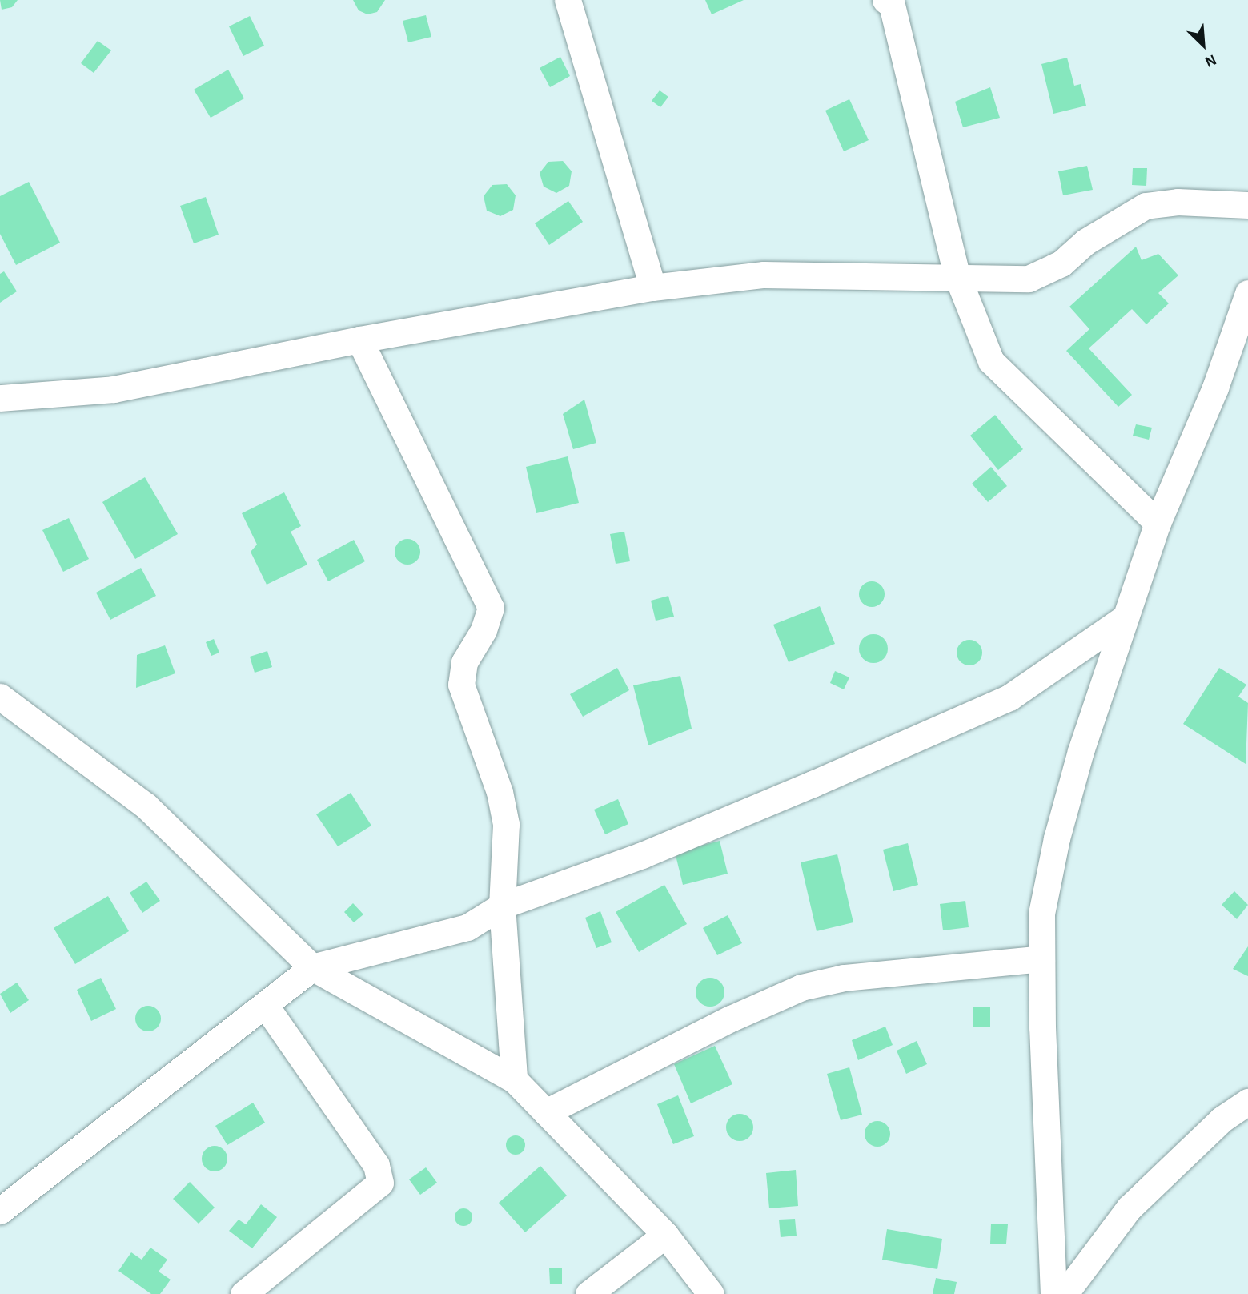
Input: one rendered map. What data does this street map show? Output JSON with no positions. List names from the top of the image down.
{
  "north": "bottom right"
}
